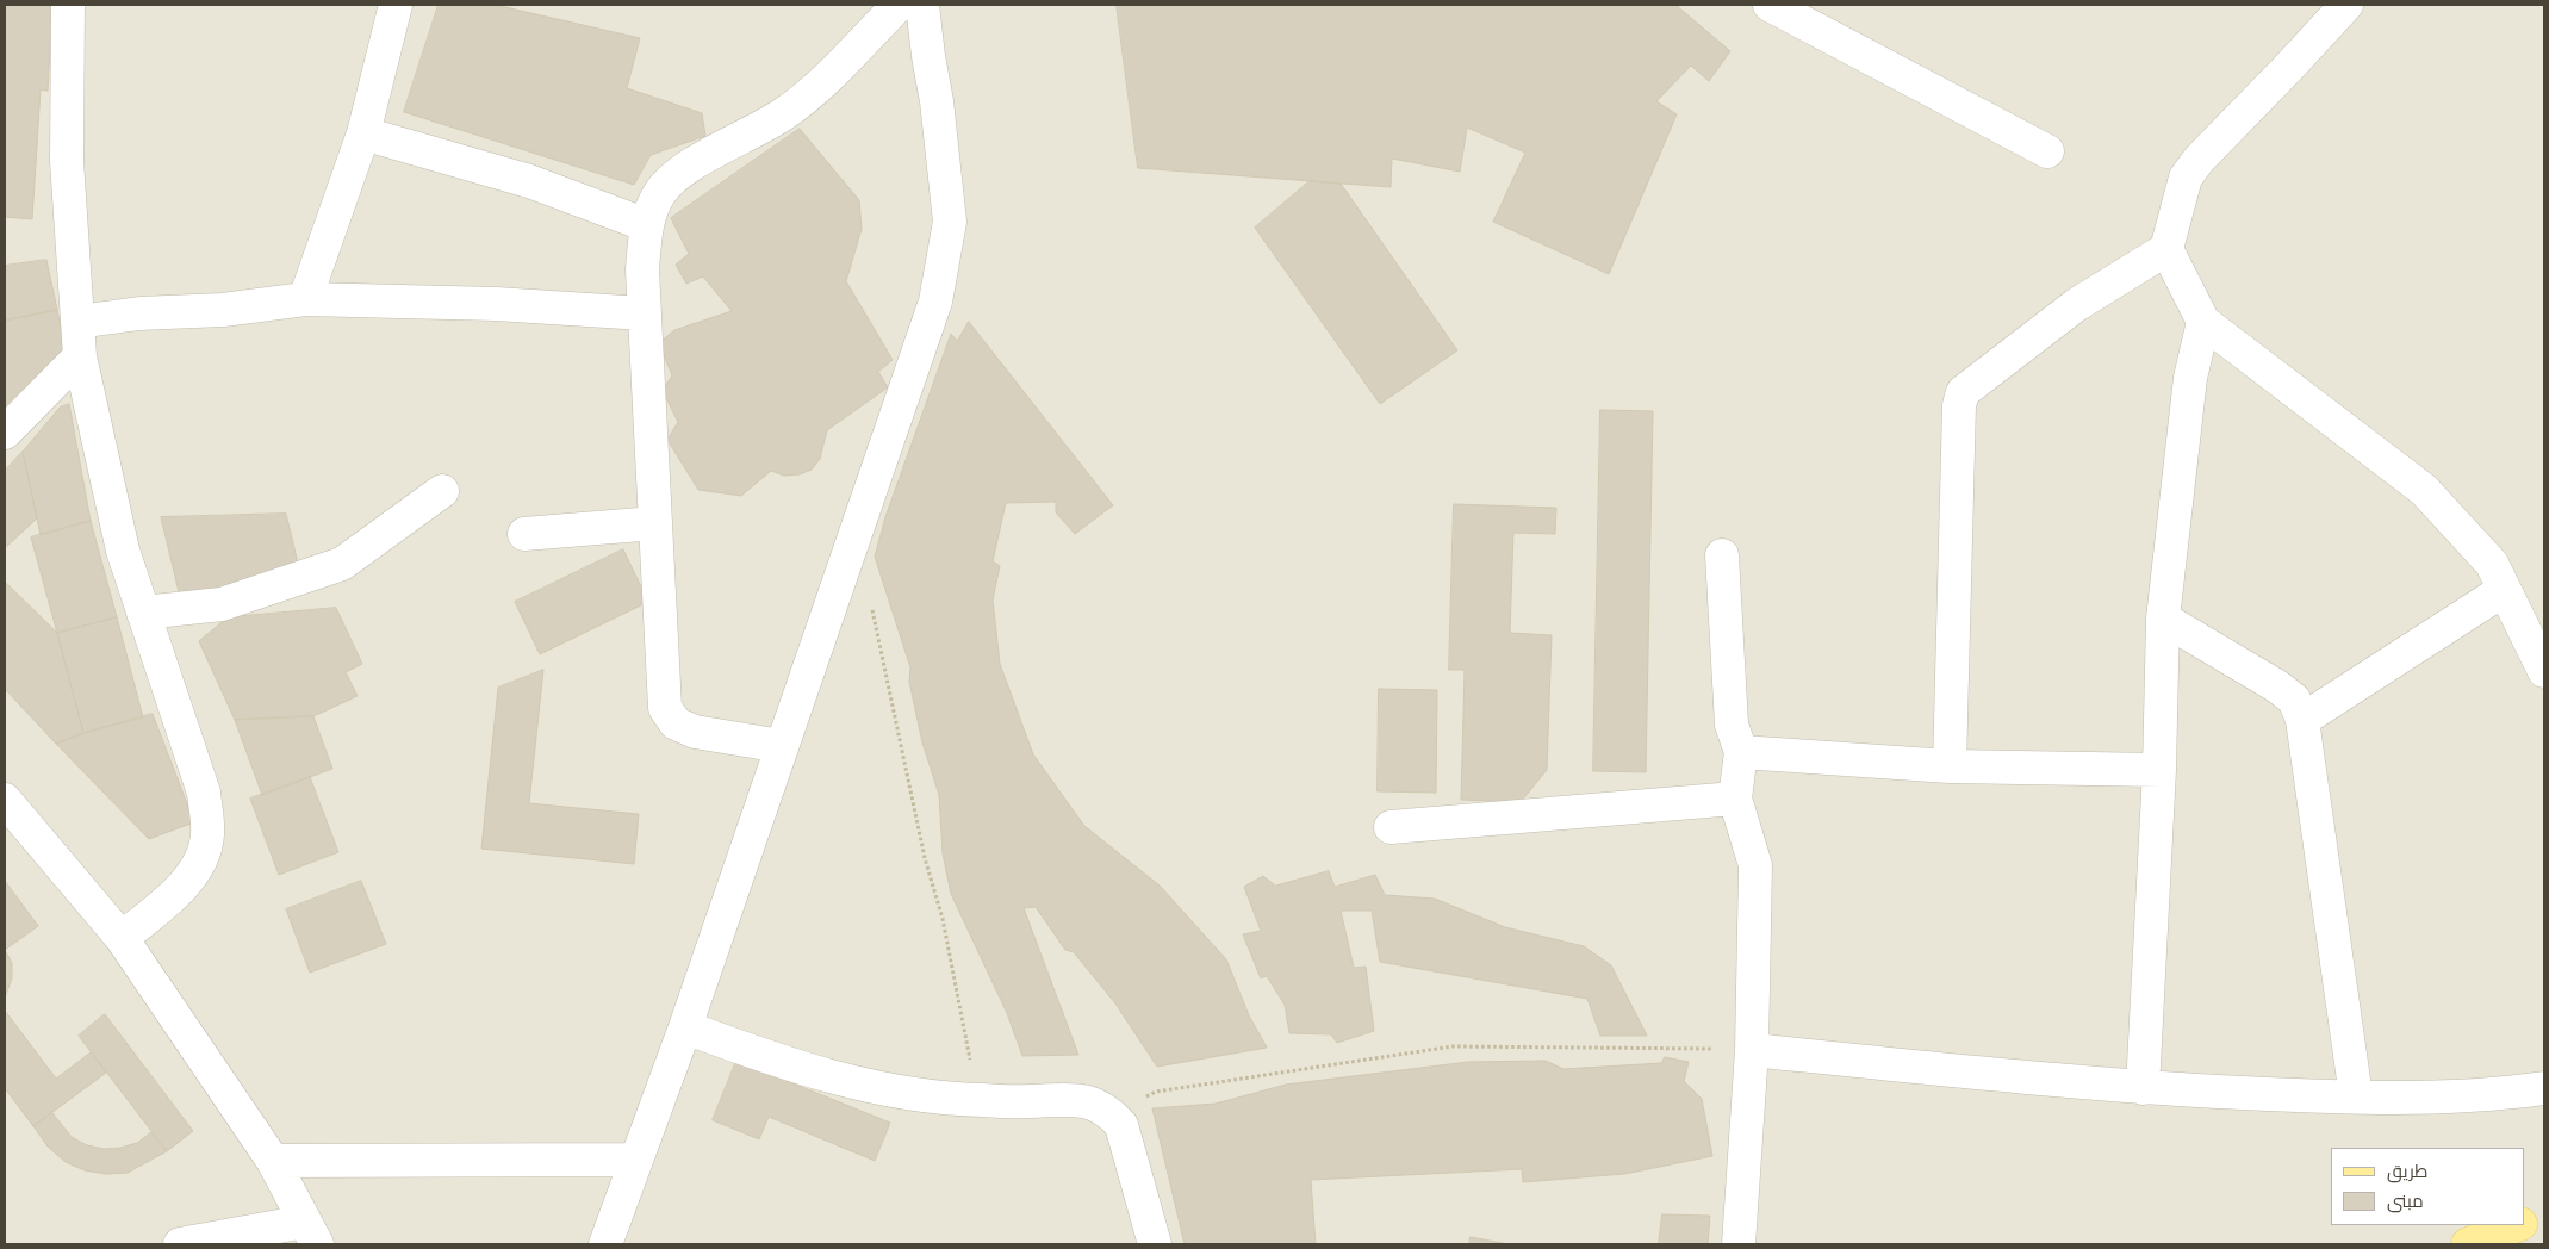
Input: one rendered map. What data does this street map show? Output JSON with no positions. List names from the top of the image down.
{
  "legend": ["طريق", "مبنى"]
}
